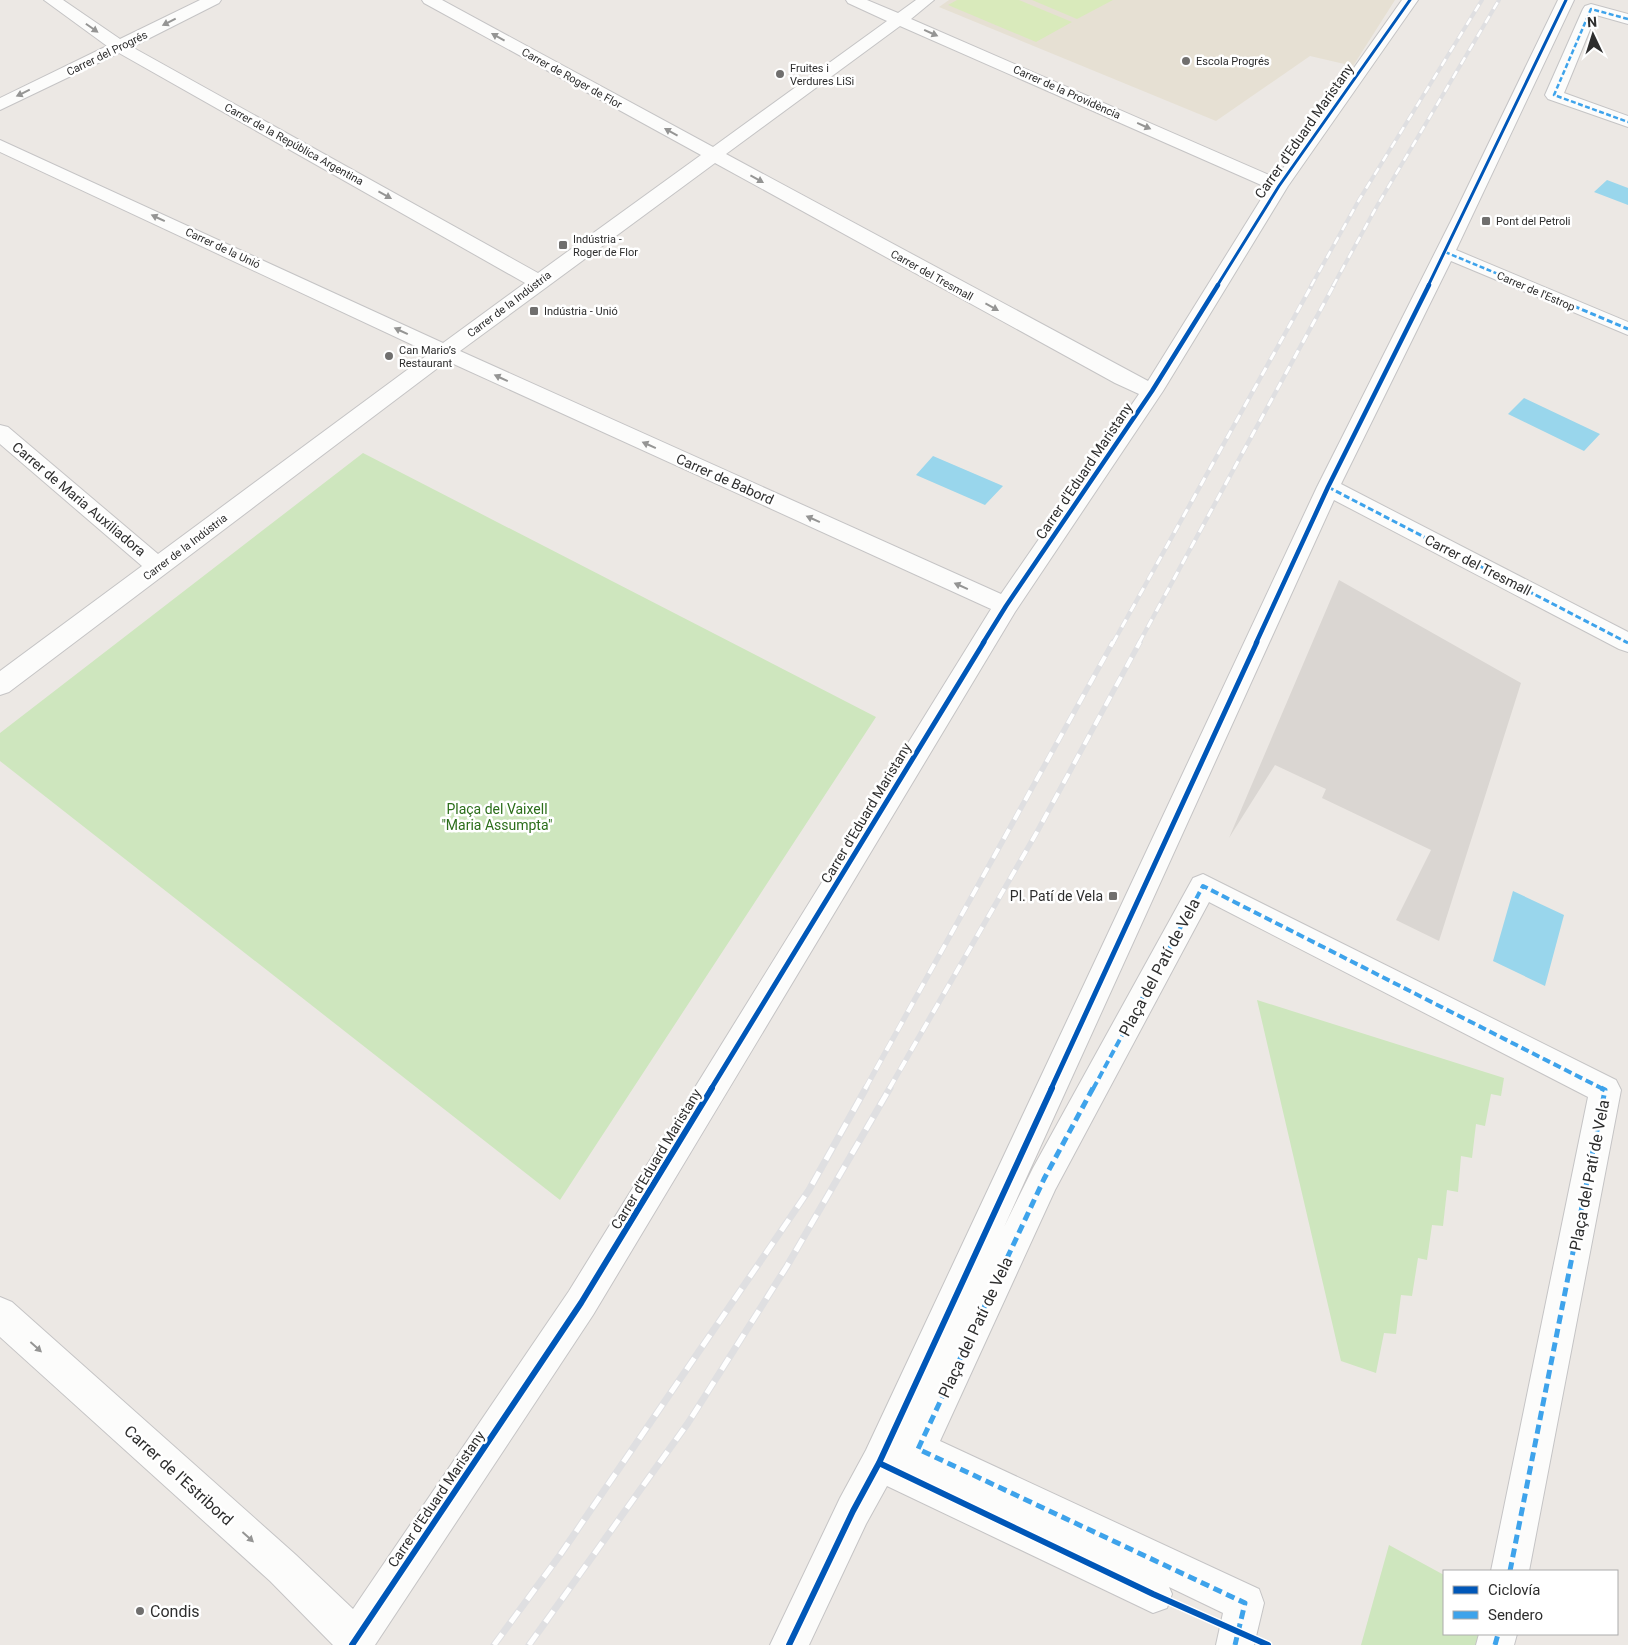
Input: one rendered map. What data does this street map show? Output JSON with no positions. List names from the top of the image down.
{
  "streets": {
    "street": [
      "Carrer del Progrés",
      "Carrer de Roger de Flor",
      "Carrer de la Providència",
      "Carrer d'Eduard Maristany",
      "Carrer de la República Argentina",
      "Carrer de la Unió",
      "Carrer del Tresmall",
      "Carrer de l'Estrop",
      "Carrer de la Indústria",
      "Carrer de Babord",
      "Carrer de Maria Auxiliadora",
      "Plaça del Patí de Vela",
      "Carrer de l'Estribord"
    ]
  },
  "crossings": [
    ["Carrer del Progrés", "Carrer de la República Argentina"],
    ["Carrer de Roger de Flor", "Carrer del Tresmall"],
    ["Carrer de Roger de Flor", "Carrer de la Indústria"],
    ["Carrer de la Providència", "Carrer d'Eduard Maristany"],
    ["Carrer de la Providència", "Carrer de la Indústria"],
    ["Carrer d'Eduard Maristany", "Carrer del Tresmall"],
    ["Carrer d'Eduard Maristany", "Carrer de Babord"],
    ["Carrer d'Eduard Maristany", "Carrer de l'Estribord"],
    ["Carrer de la República Argentina", "Carrer de la Indústria"],
    ["Carrer de la Unió", "Carrer de la Indústria"],
    ["Carrer de la Unió", "Carrer de Babord"],
    ["Carrer del Tresmall", "Carrer de la Indústria"],
    ["Carrer de la Indústria", "Carrer de Babord"],
    ["Carrer de la Indústria", "Carrer de Maria Auxiliadora"]
  ],
  "one_way": [
    "Carrer del Progrés",
    "Carrer de Roger de Flor",
    "Carrer de la Providència",
    "Carrer de la República Argentina",
    "Carrer de la Unió",
    "Carrer del Tresmall",
    "Carrer de Babord",
    "Carrer de l'Estribord"
  ],
  "parks": ["Plaça del Vaixell \"Maria Assumpta\""],
  "places": {
    "other": [
      "Escola Progrés",
      "Fruites i Verdures LiSi",
      "Can Mario’s Restaurant",
      "Condis"
    ],
    "transit": [
      "Pont del Petroli",
      "Indústria - Roger de Flor",
      "Indústria - Unió",
      "Pl. Patí de Vela"
    ]
  },
  "legend": ["Ciclovía", "Sendero"],
  "north": "top"
}
